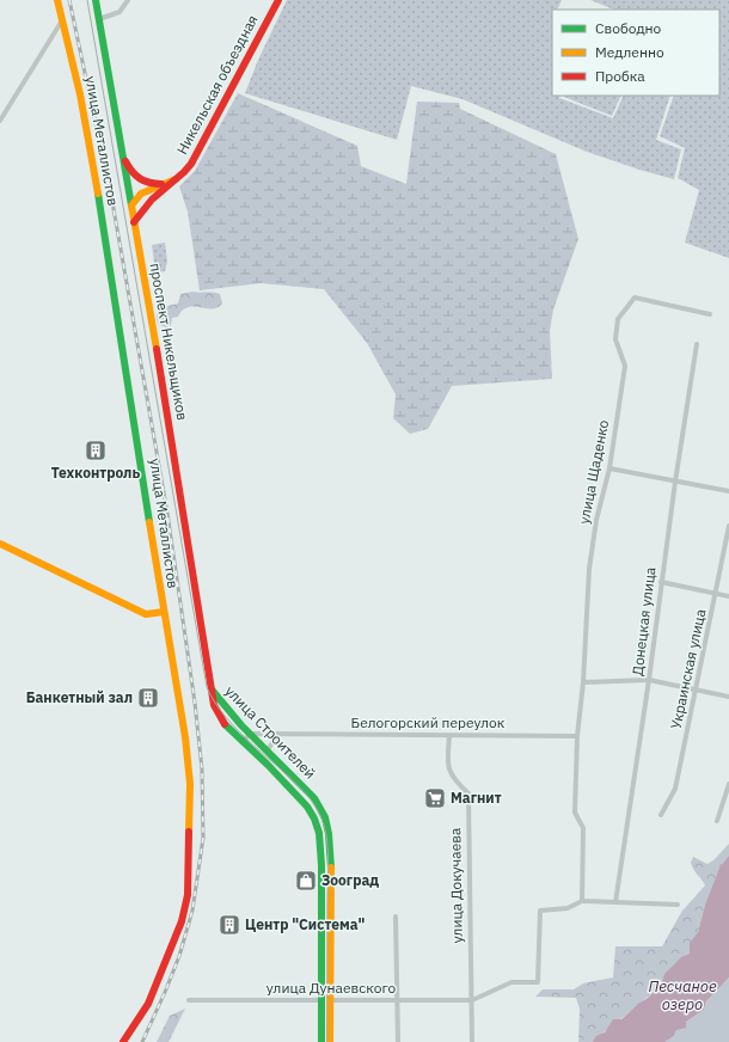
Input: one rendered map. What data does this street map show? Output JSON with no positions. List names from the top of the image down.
{
  "streets": {
    "main road": [
      "Никельская объездная",
      "улица Металлистов",
      "проспект Никельщиков",
      "улица Строителей"
    ],
    "street": [
      "улица Щаденко",
      "Донецкая улица",
      "Украинская улица",
      "Белогорский переулок",
      "улица Докучаева",
      "улица Дунаевского"
    ]
  },
  "crossings": [
    ["Никельская объездная", "проспект Никельщиков"],
    ["проспект Никельщиков", "улица Строителей"],
    ["улица Щаденко", "Белогорский переулок"],
    ["Белогорский переулок", "улица Строителей"],
    ["Белогорский переулок", "улица Докучаева"],
    ["улица Строителей", "улица Дунаевского"],
    ["улица Докучаева", "улица Дунаевского"]
  ],
  "water": ["Песчаное озеро"],
  "places": {
    "building": ["Техконтроль", "Банкетный зал", "Центр \"Система\""],
    "supermarket": ["Магнит"],
    "shop": ["Зооград"]
  },
  "legend": ["Свободно", "Медленно", "Пробка"]
}
